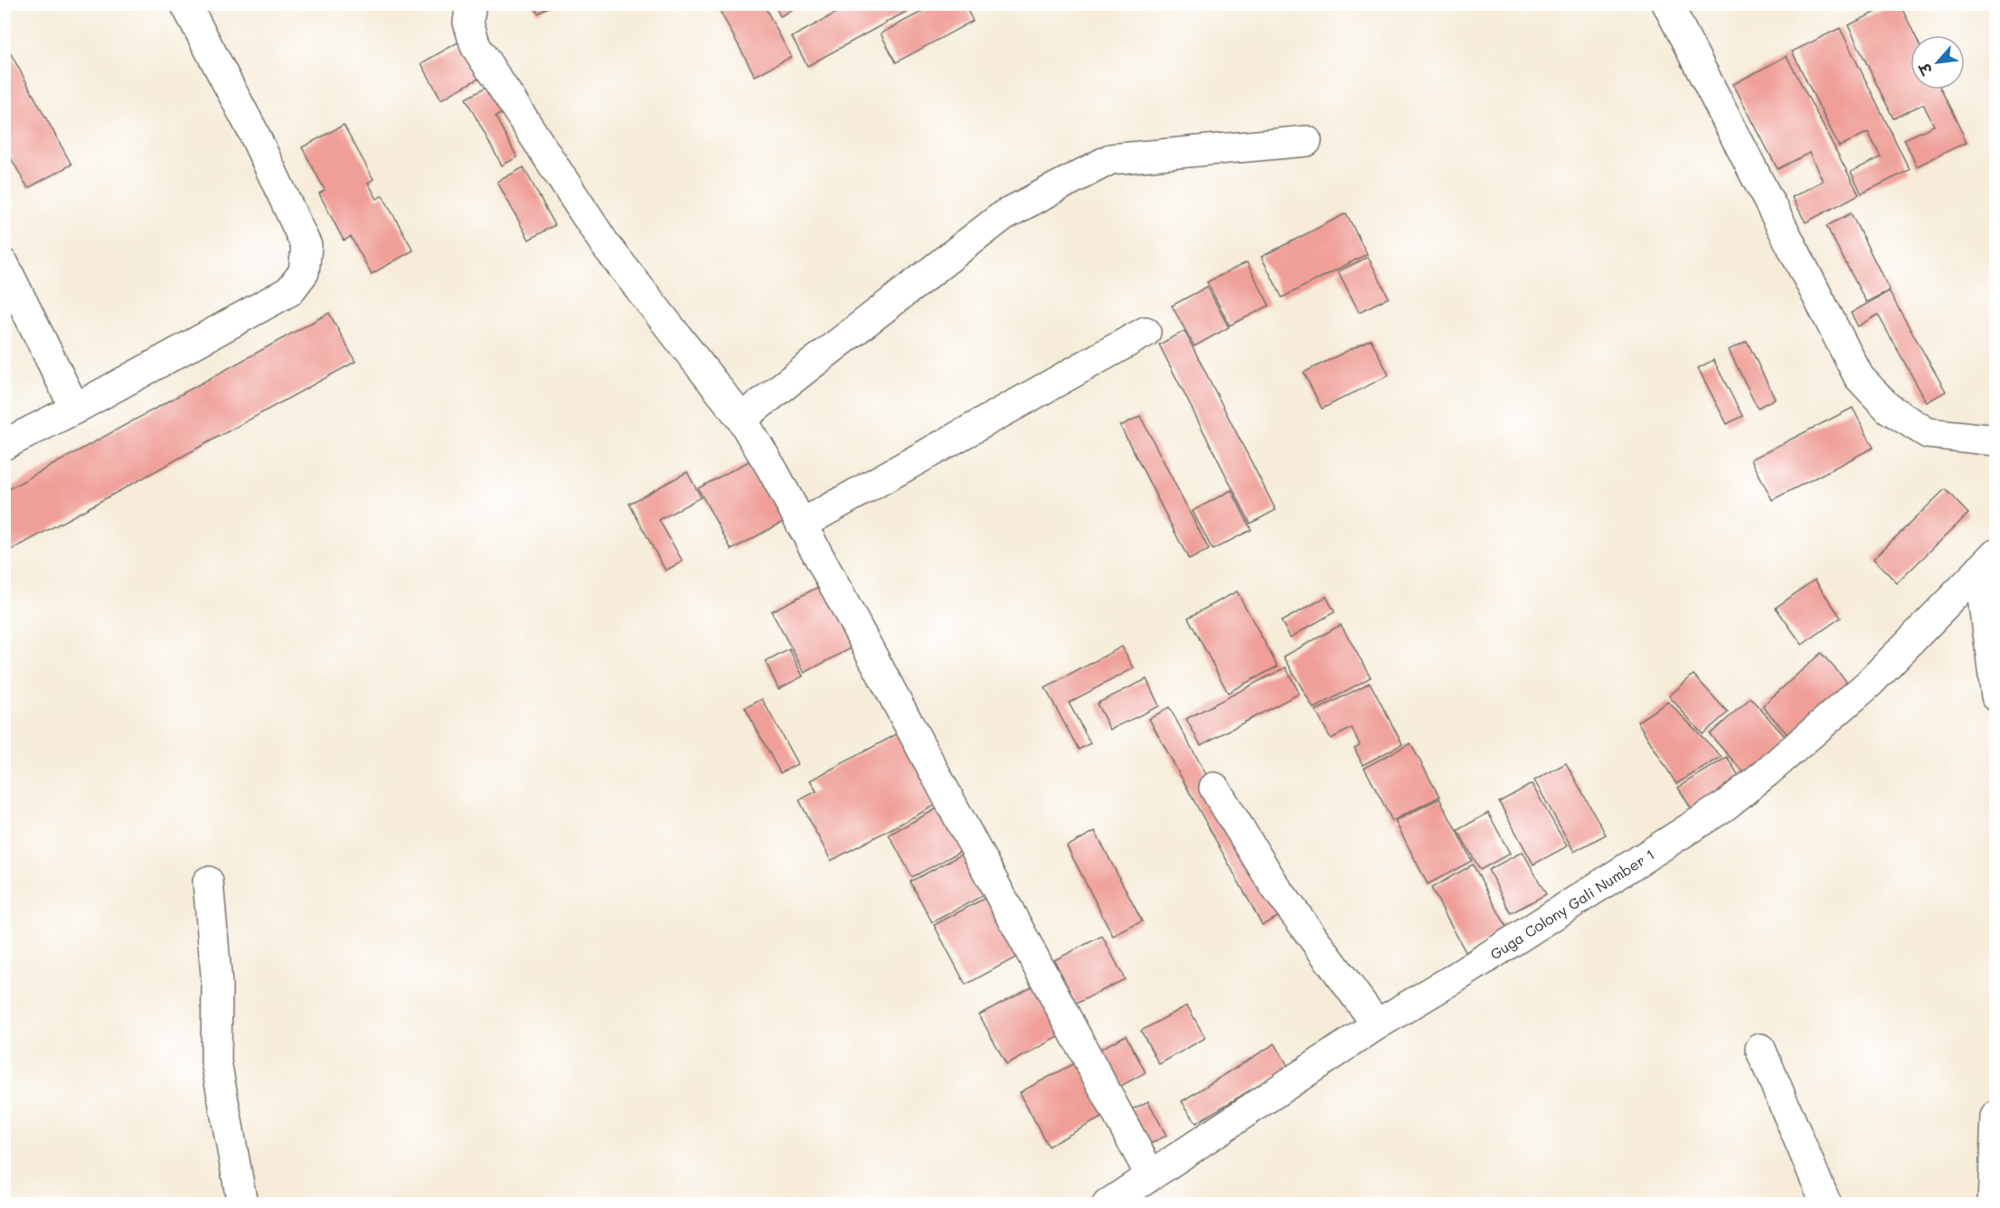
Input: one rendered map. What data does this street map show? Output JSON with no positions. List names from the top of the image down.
{
  "streets": {
    "street": ["Guga Colony Gali Number 1"]
  },
  "north": "bottom left"
}
